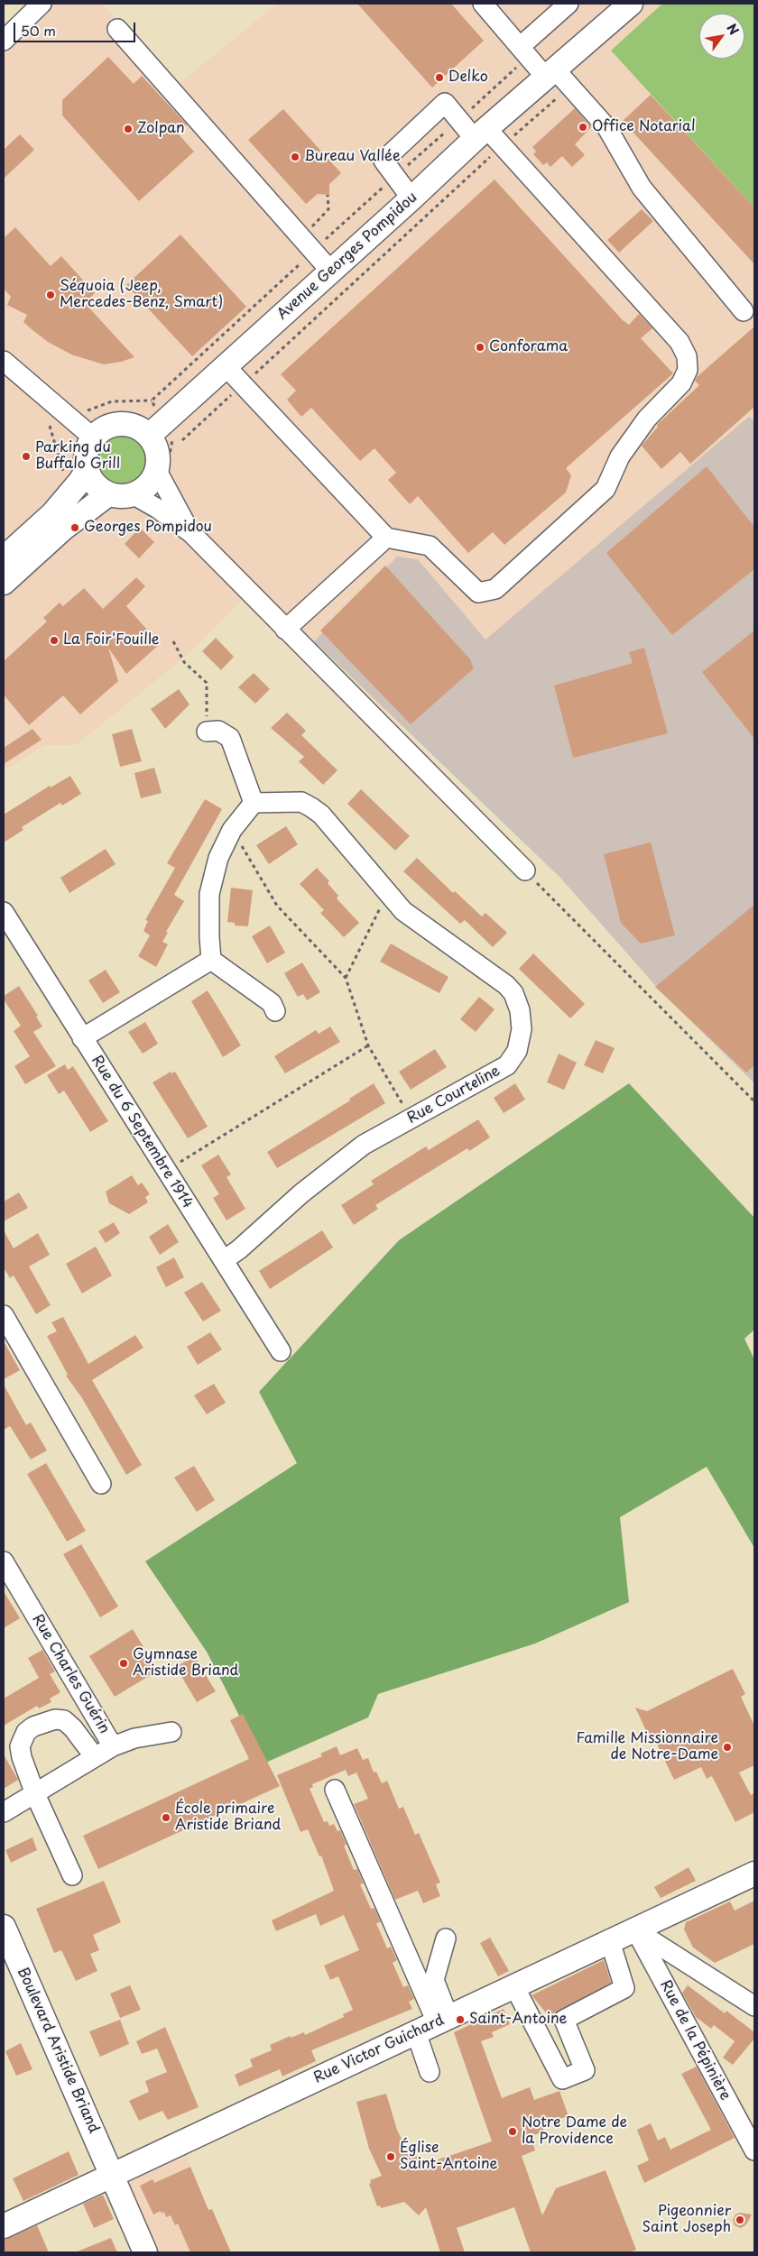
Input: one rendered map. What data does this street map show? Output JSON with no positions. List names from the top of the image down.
{
  "streets": {
    "main road": ["Avenue Georges Pompidou", "Rue Victor Guichard", "Boulevard Aristide Briand"],
    "street": [
      "Rue Courteline",
      "Rue du 6 Septembre 1914",
      "Rue Charles Guérin",
      "Rue de la Pépinière"
    ]
  },
  "crossings": [
    ["Rue Courteline", "Rue du 6 Septembre 1914"],
    ["Rue de la Pépinière", "Rue Victor Guichard"],
    ["Rue Victor Guichard", "Boulevard Aristide Briand"]
  ],
  "places": [
    "Delko",
    "Office Notarial",
    "Zolpan",
    "Bureau Vallée",
    "Séquoia (Jeep, Mercedes-Benz, Smart)",
    "Conforama",
    "Parking du Buffalo Grill",
    "Georges Pompidou",
    "La Foir'Fouille",
    "Gymnase Aristide Briand",
    "Famille Missionnaire de Notre-Dame",
    "École primaire Aristide Briand",
    "Saint-Antoine",
    "Notre Dame de la Providence",
    "Église Saint-Antoine",
    "Pigeonnier Saint Joseph"
  ],
  "scale_bar": "50 m",
  "north": "top right"
}
